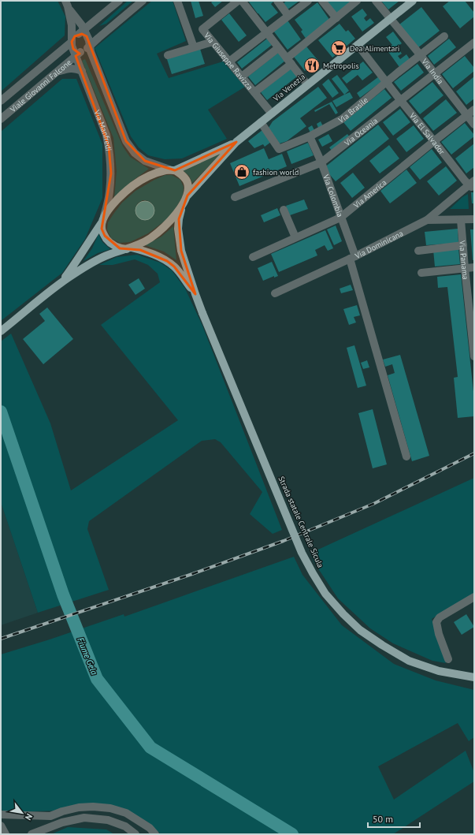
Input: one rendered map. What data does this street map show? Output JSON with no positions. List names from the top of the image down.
{
  "streets": {
    "main road": ["Via Venezia", "Strada statale Centrale Sicula"],
    "street": [
      "Via Giuseppe Ravizza",
      "Via India",
      "Viale Giovanni Falcone",
      "Via Brasile",
      "Via Manfredi",
      "Via Oceania",
      "Via El Salvador",
      "Via America",
      "Via Colombia",
      "Via Dominicana",
      "Via Panama"
    ]
  },
  "crossings": [
    ["Via Giuseppe Ravizza", "Via Venezia"],
    ["Via India", "Via Venezia"],
    ["Via India", "Via Brasile"],
    ["Via India", "Via Oceania"],
    ["Via India", "Via America"],
    ["Viale Giovanni Falcone", "Via Manfredi"],
    ["Via Venezia", "Via Brasile"],
    ["Via Venezia", "Via Manfredi"],
    ["Via Venezia", "Via El Salvador"],
    ["Via Venezia", "Strada statale Centrale Sicula"],
    ["Via Brasile", "Via El Salvador"],
    ["Via Brasile", "Via Colombia"],
    ["Via Manfredi", "Strada statale Centrale Sicula"],
    ["Via Oceania", "Via El Salvador"],
    ["Via Oceania", "Via Colombia"],
    ["Via El Salvador", "Via America"],
    ["Via El Salvador", "Via Dominicana"],
    ["Via America", "Via Colombia"],
    ["Via Colombia", "Via Dominicana"]
  ],
  "water": ["Fiume Gela"],
  "places": {
    "supermarket": ["Dea Alimentari"],
    "restaurant": ["Metropolis"],
    "shop": ["fashion world"]
  },
  "scale_bar": "50 m",
  "north": "bottom right"
}
